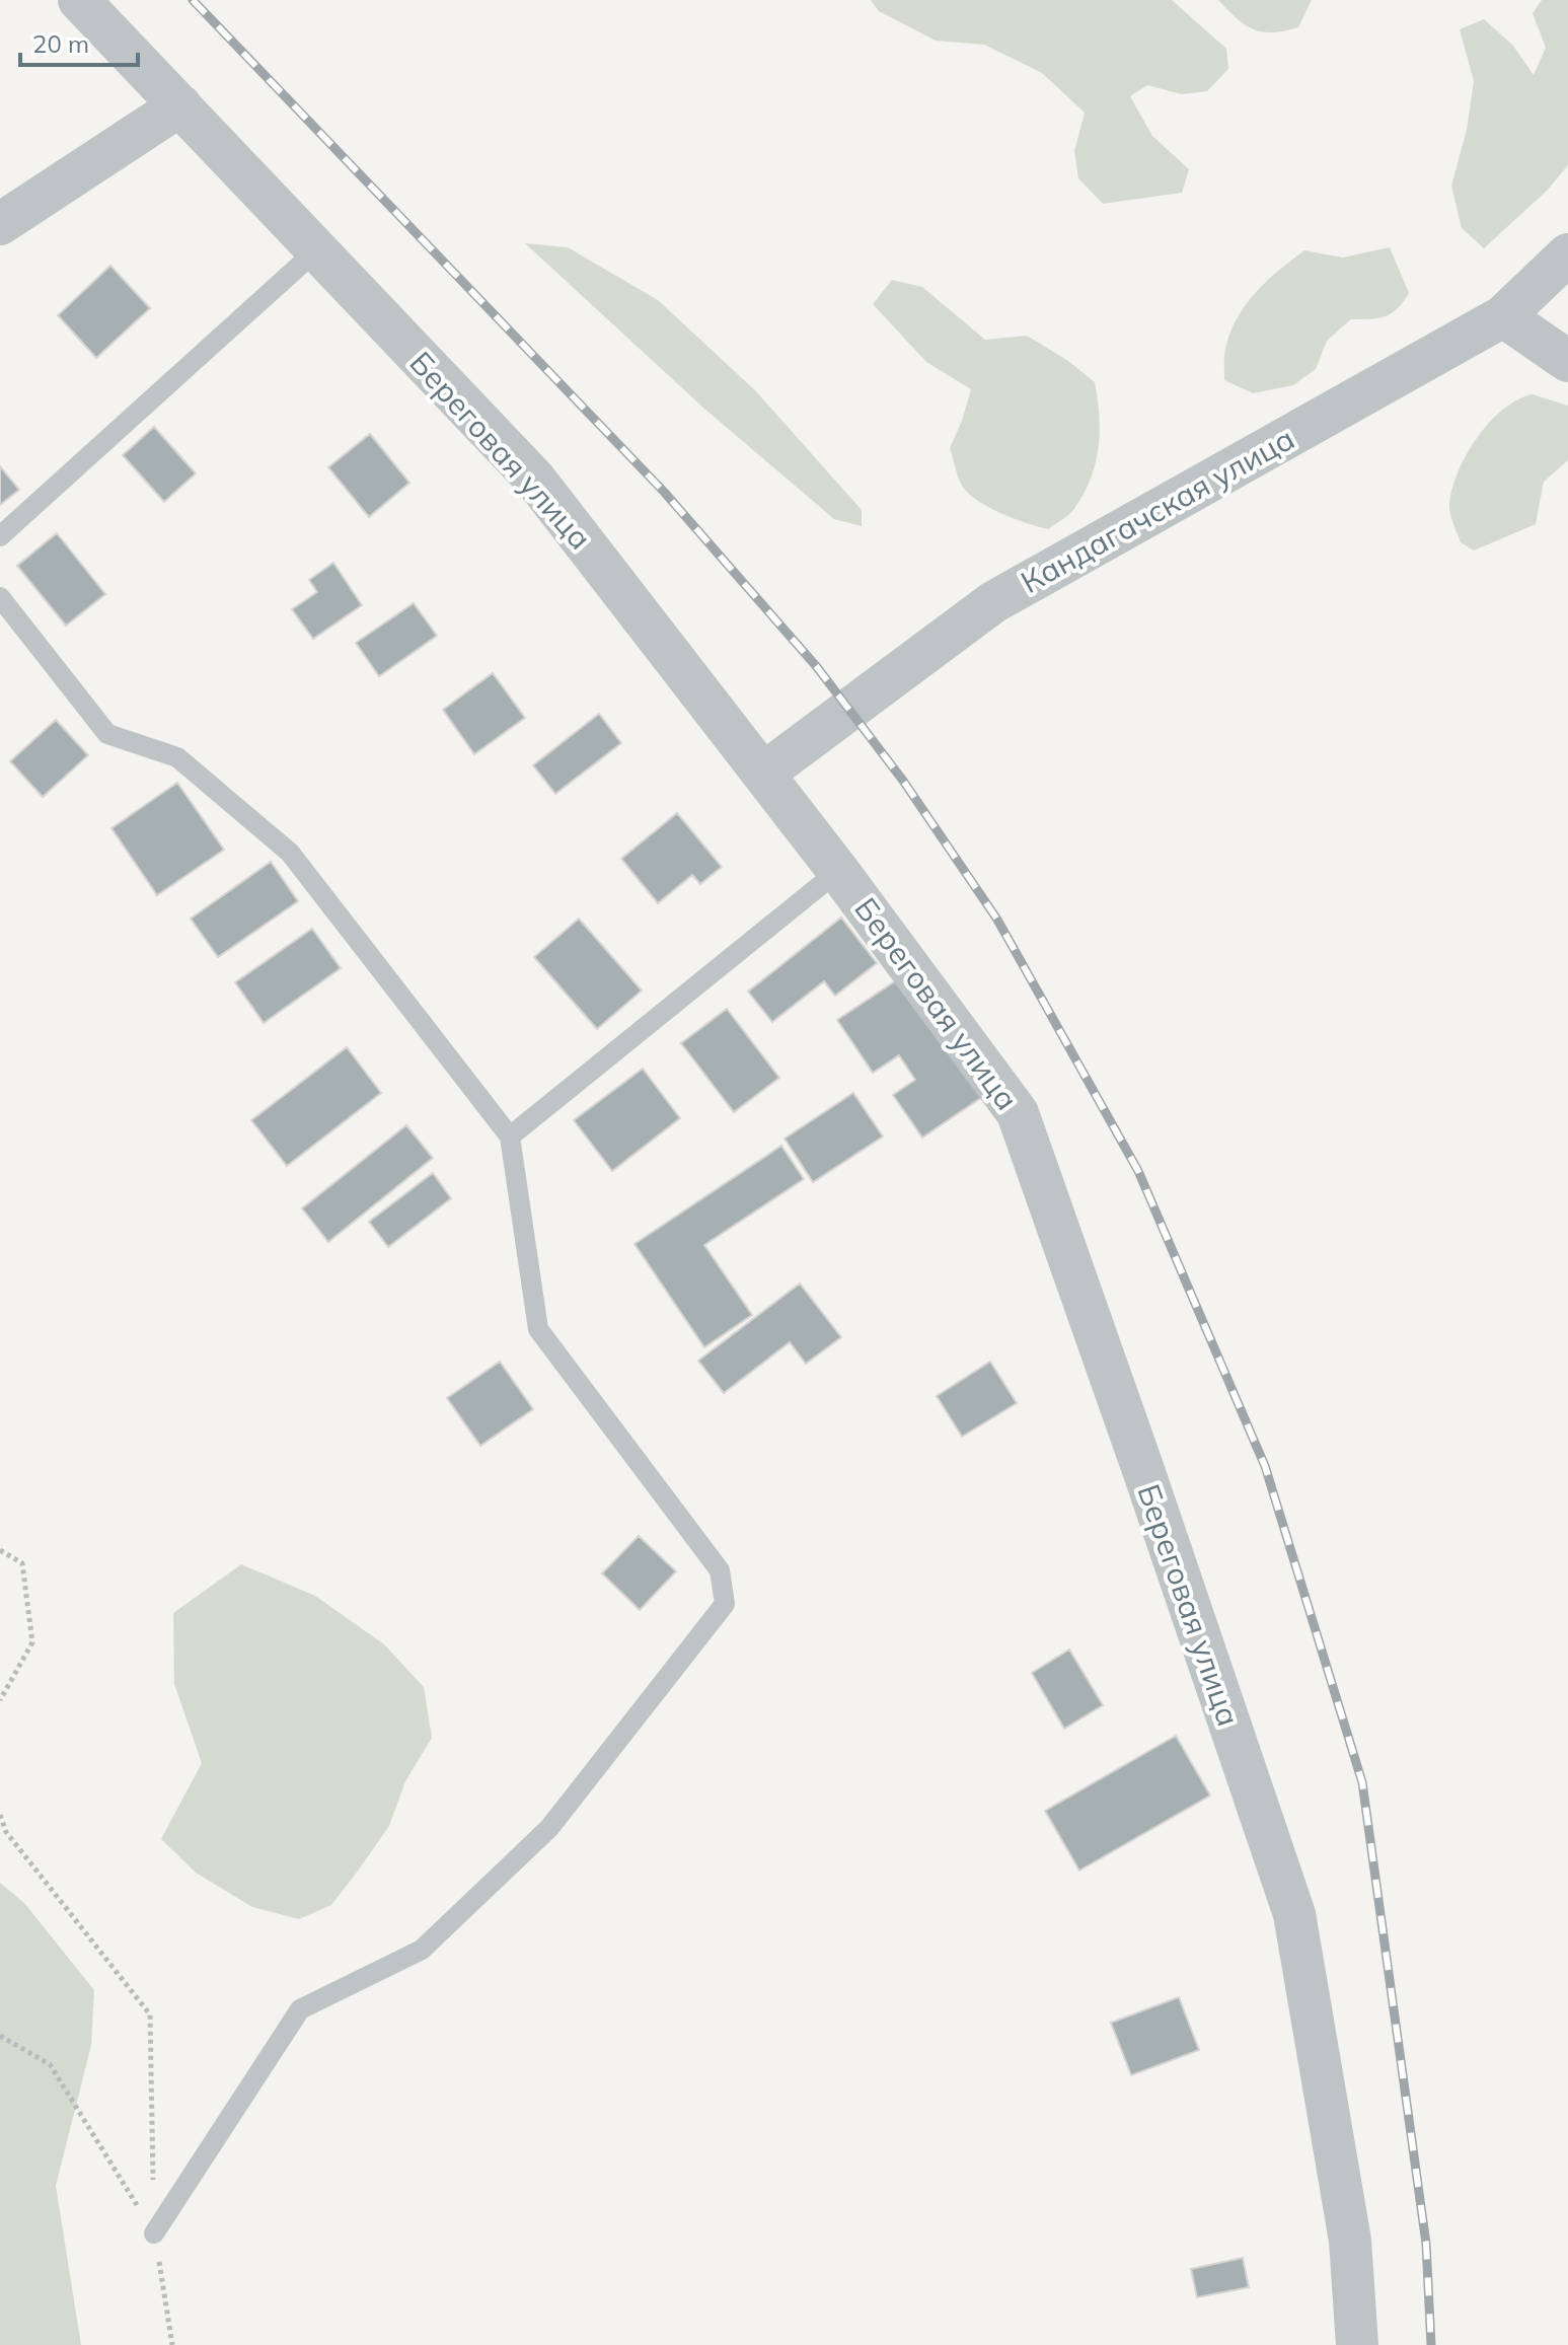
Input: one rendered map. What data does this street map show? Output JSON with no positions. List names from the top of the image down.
{
  "streets": {
    "street": ["Береговая улица", "Кандагачская улица"]
  },
  "crossings": [
    ["Береговая улица", "Кандагачская улица"]
  ],
  "scale_bar": "20 m"
}
